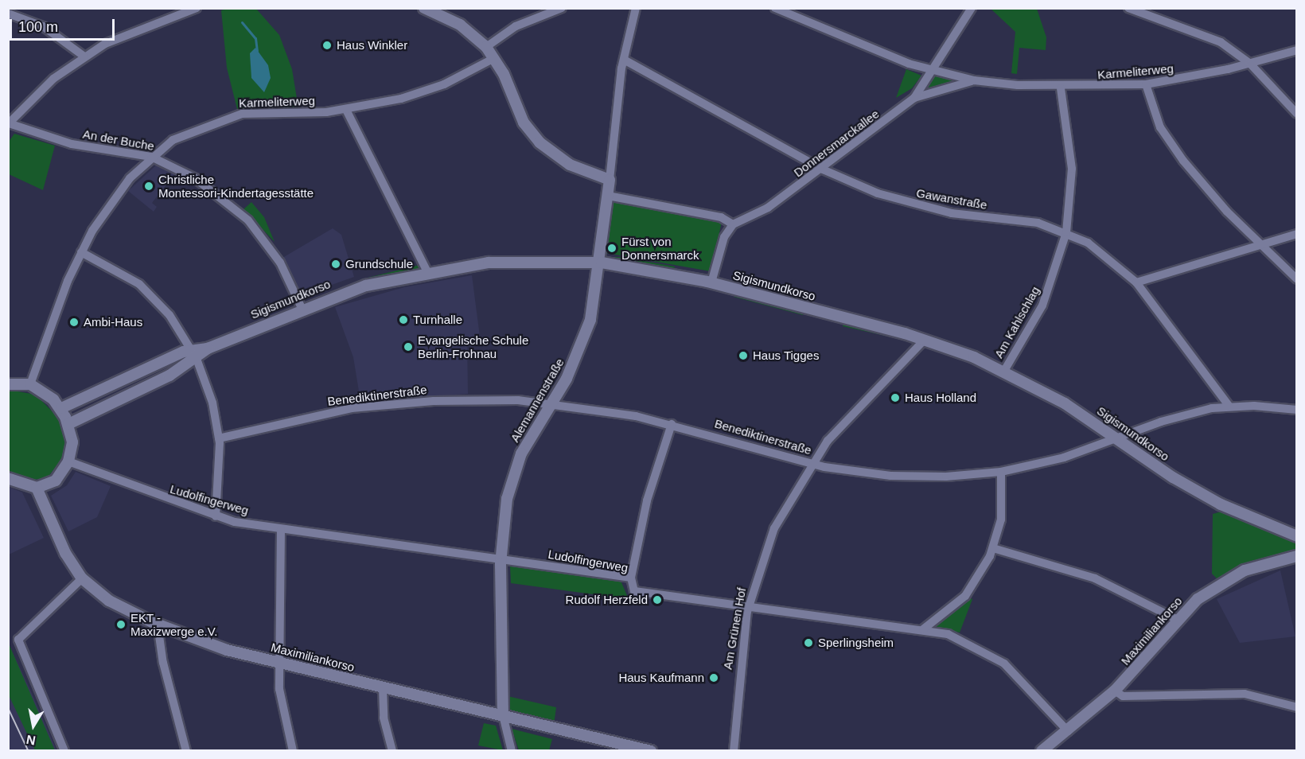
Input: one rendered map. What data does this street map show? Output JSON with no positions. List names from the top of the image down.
{
  "streets": {
    "street": [
      "Karmeliterweg",
      "An der Buche",
      "Donnersmarckallee",
      "Gawanstraße",
      "Sigismundkorso",
      "Am Kahlschlag",
      "Benediktinerstraße",
      "Alemannenstraße",
      "Ludolfingerweg",
      "Am Grünen Hof",
      "Maximiliankorso"
    ]
  },
  "crossings": [
    ["Karmeliterweg", "An der Buche"],
    ["Karmeliterweg", "Donnersmarckallee"],
    ["Karmeliterweg", "Am Kahlschlag"],
    ["An der Buche", "Sigismundkorso"],
    ["Donnersmarckallee", "Gawanstraße"],
    ["Gawanstraße", "Am Kahlschlag"],
    ["Gawanstraße", "Benediktinerstraße"],
    ["Gawanstraße", "Alemannenstraße"],
    ["Sigismundkorso", "Am Kahlschlag"],
    ["Sigismundkorso", "Benediktinerstraße"],
    ["Sigismundkorso", "Alemannenstraße"],
    ["Sigismundkorso", "Am Grünen Hof"],
    ["Benediktinerstraße", "Alemannenstraße"],
    ["Benediktinerstraße", "Am Grünen Hof"],
    ["Alemannenstraße", "Ludolfingerweg"],
    ["Alemannenstraße", "Maximiliankorso"],
    ["Ludolfingerweg", "Am Grünen Hof"],
    ["Ludolfingerweg", "Maximiliankorso"]
  ],
  "places": [
    "Haus Winkler",
    "Christliche Montessori-Kindertagesstätte",
    "Fürst von Donnersmarck",
    "Grundschule",
    "Turnhalle",
    "Ambi-Haus",
    "Evangelische Schule Berlin-Frohnau",
    "Haus Tigges",
    "Haus Holland",
    "Rudolf Herzfeld",
    "EKT - Maxizwerge e.V.",
    "Sperlingsheim",
    "Haus Kaufmann"
  ],
  "scale_bar": "100 m",
  "north": "bottom"
}
